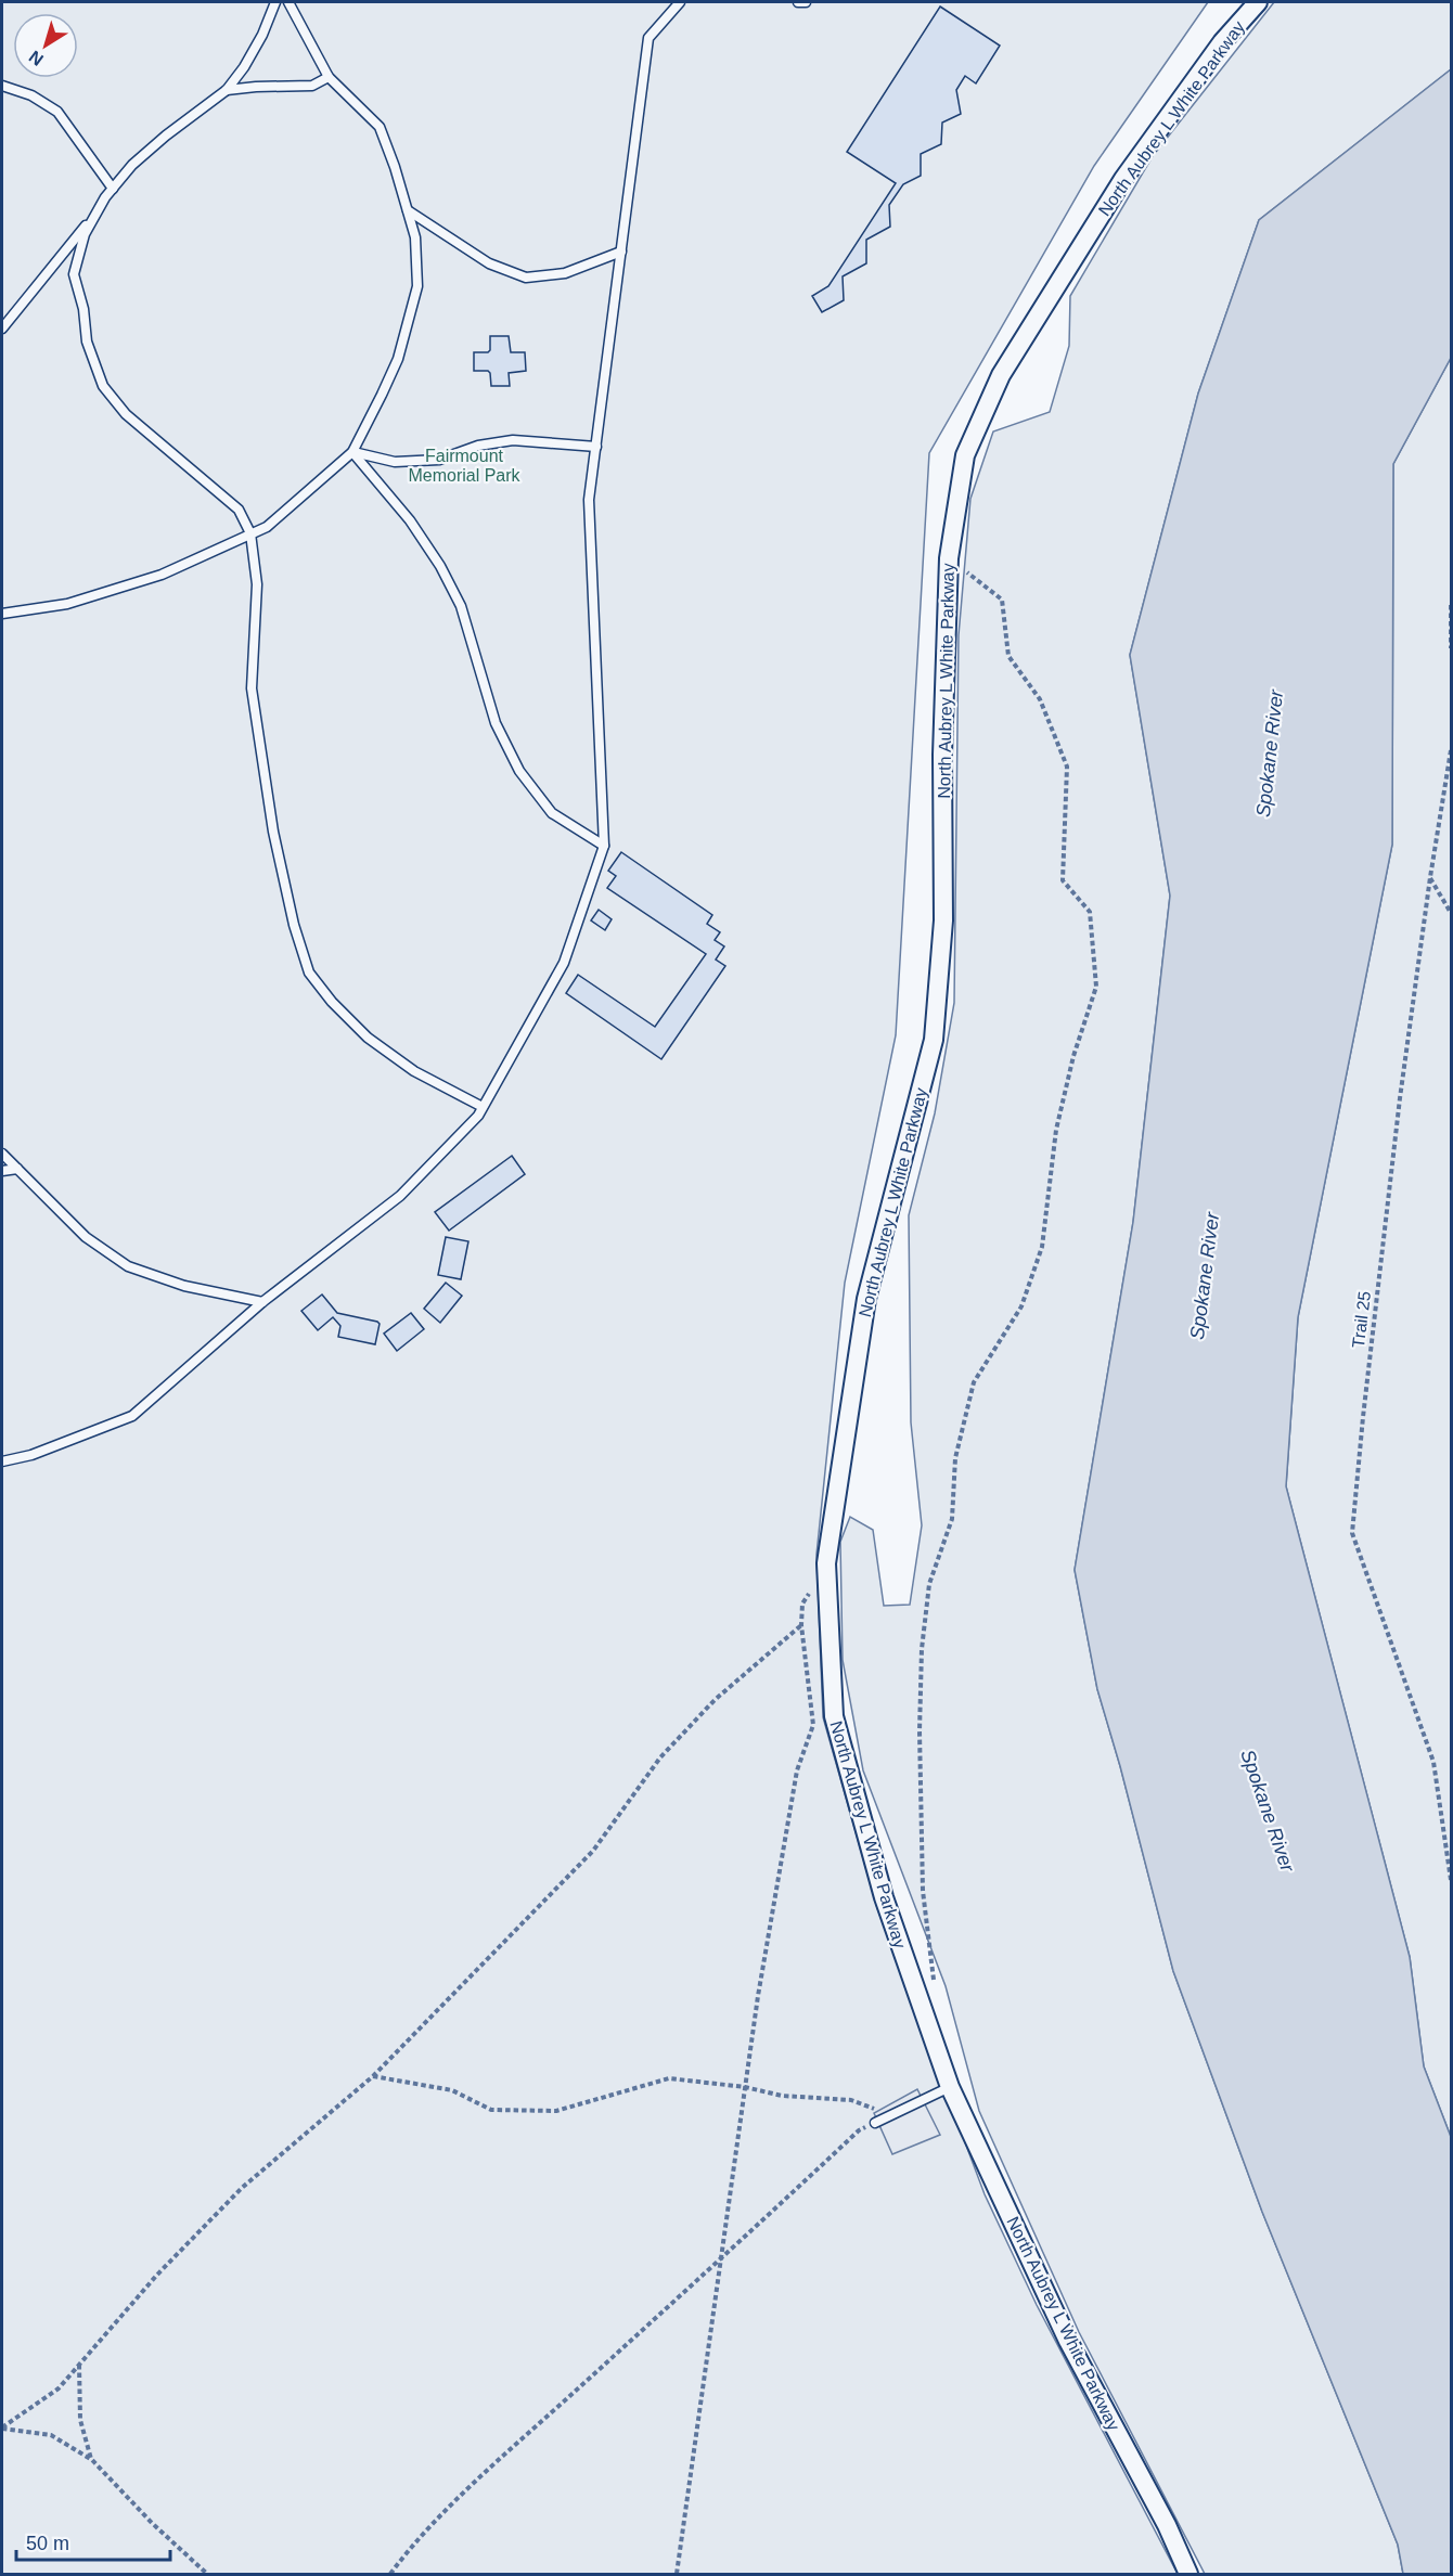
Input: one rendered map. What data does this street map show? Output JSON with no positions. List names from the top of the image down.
{
  "streets": {
    "street": ["North Aubrey L White Parkway"],
    "path": ["Trail 25"]
  },
  "water": ["Spokane River"],
  "parks": ["Fairmount Memorial Park"],
  "scale_bar": "50 m",
  "north": "bottom left"
}
